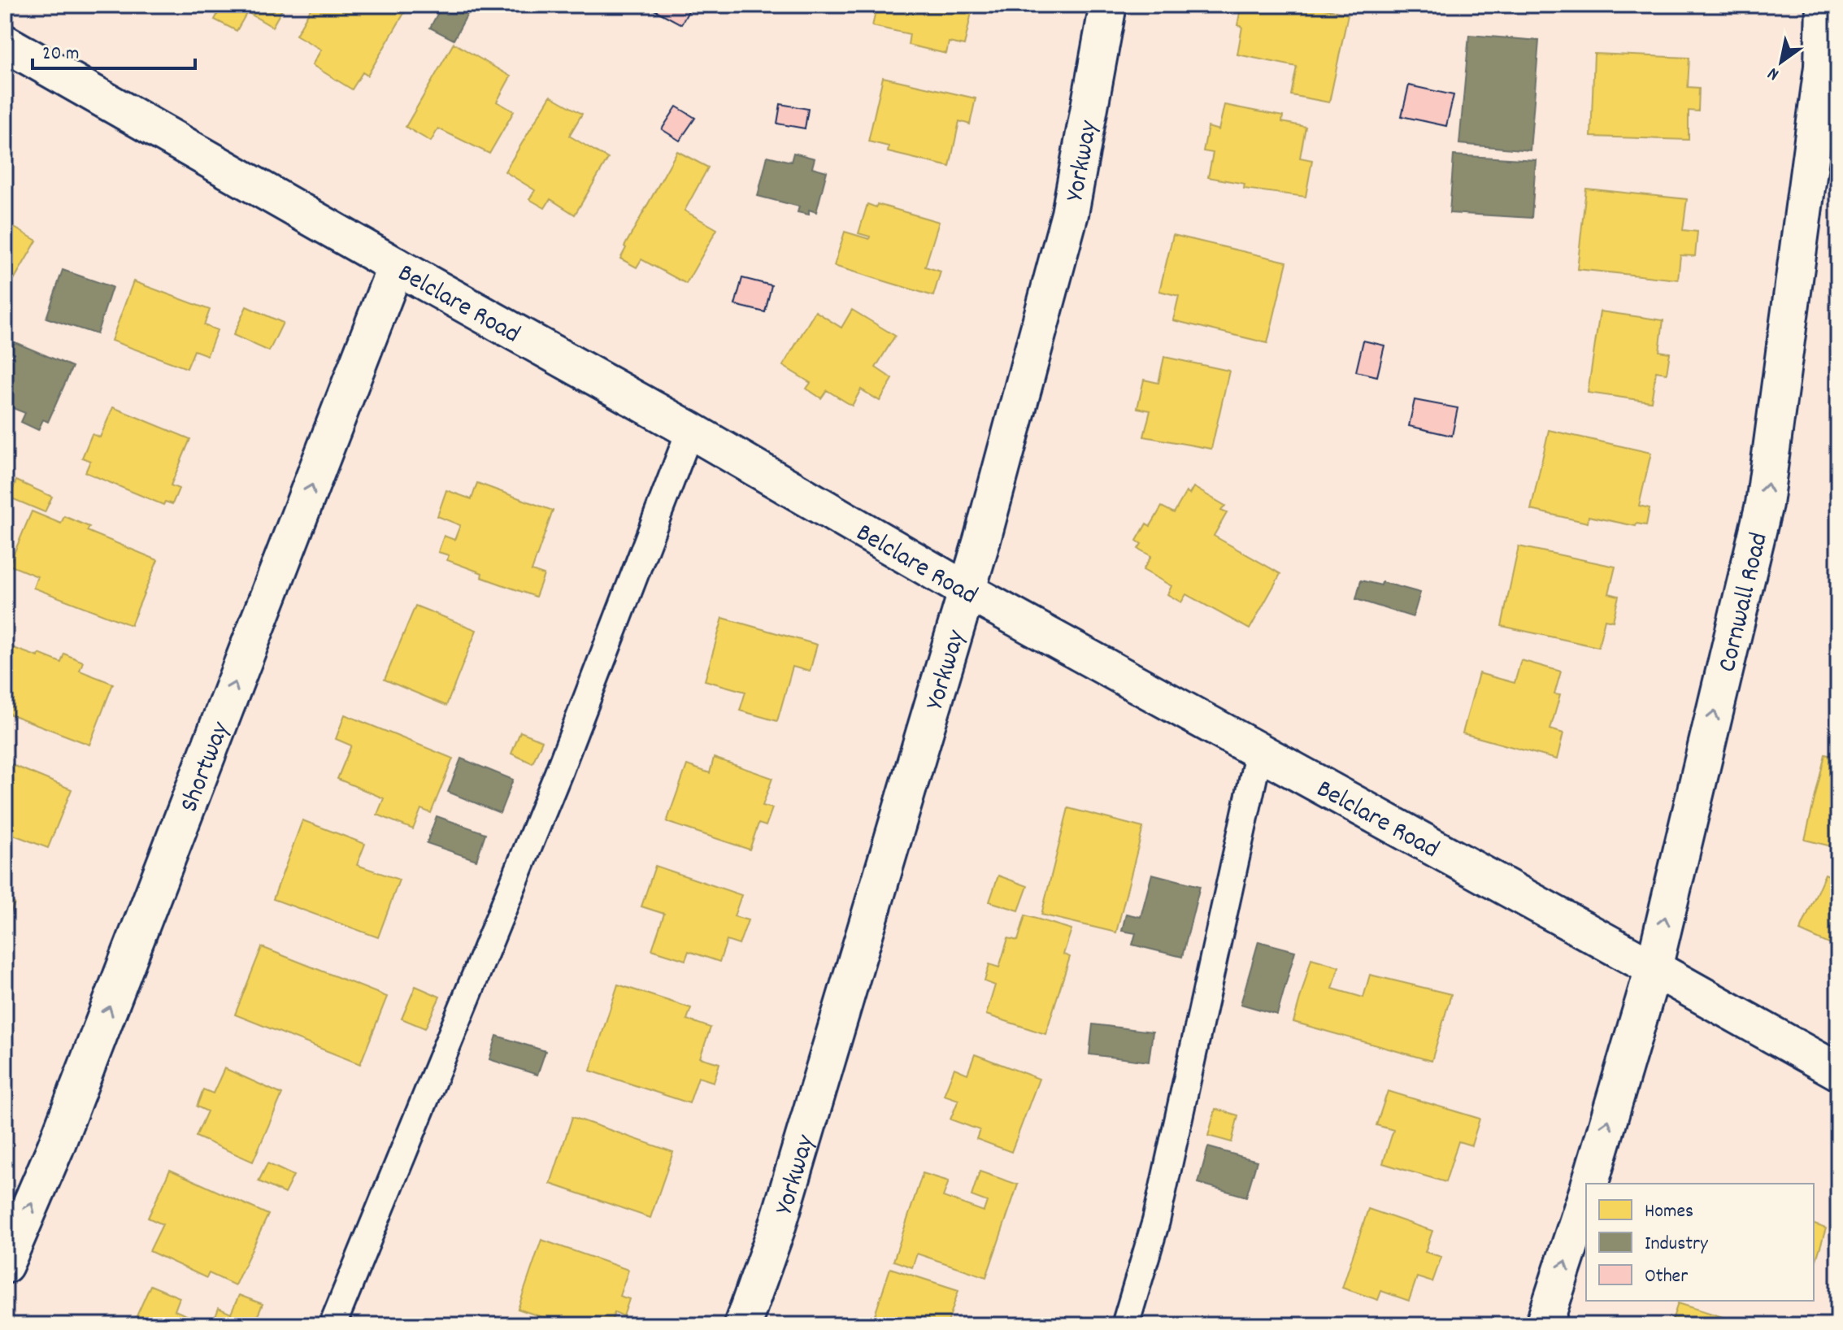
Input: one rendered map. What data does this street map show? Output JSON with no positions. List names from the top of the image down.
{
  "streets": {
    "street": [
      "Yorkway",
      "Belclare Road",
      "Cornwall Road",
      "Shortway"
    ]
  },
  "crossings": [
    ["Yorkway", "Belclare Road"],
    ["Belclare Road", "Cornwall Road"],
    ["Belclare Road", "Shortway"]
  ],
  "one_way": ["Cornwall Road", "Shortway"],
  "legend": ["Homes", "Industry", "Other"],
  "scale_bar": "20 m",
  "north": "bottom left"
}
